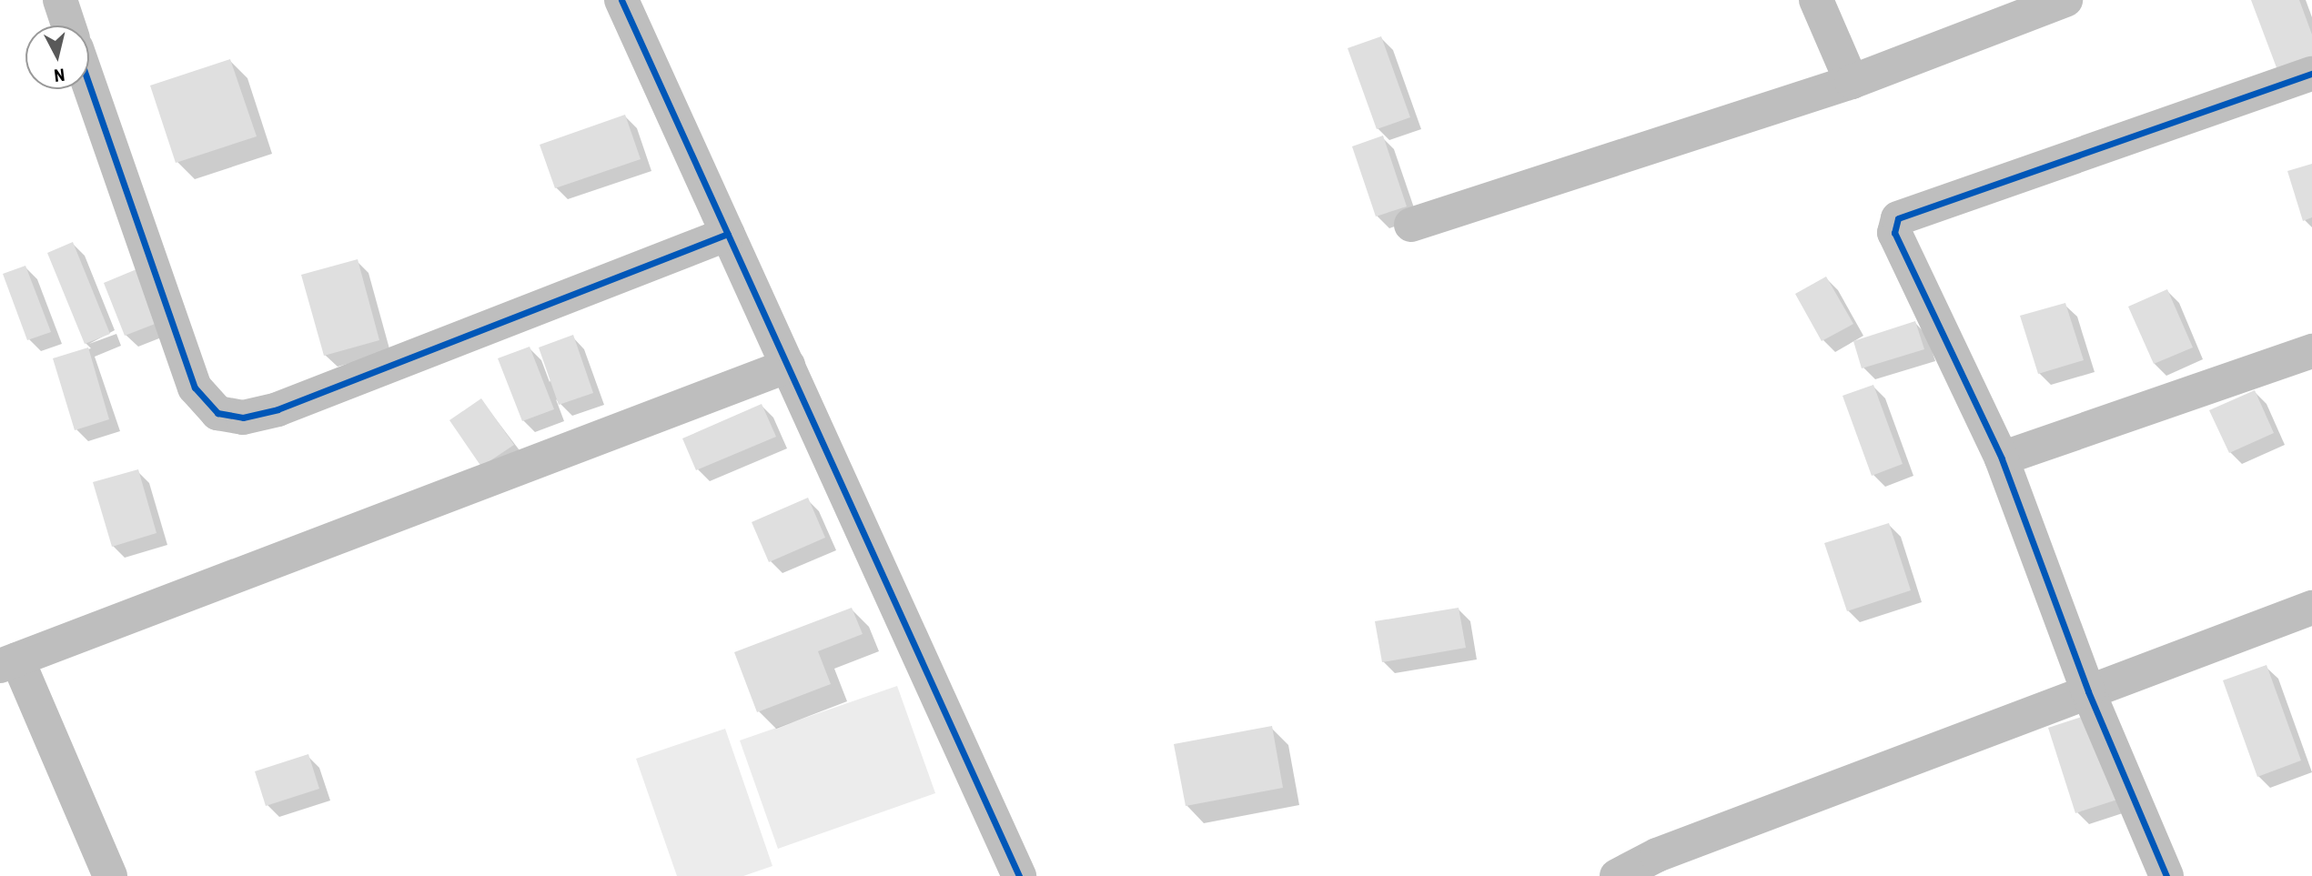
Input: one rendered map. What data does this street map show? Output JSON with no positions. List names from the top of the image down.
{
  "north": "bottom"
}
